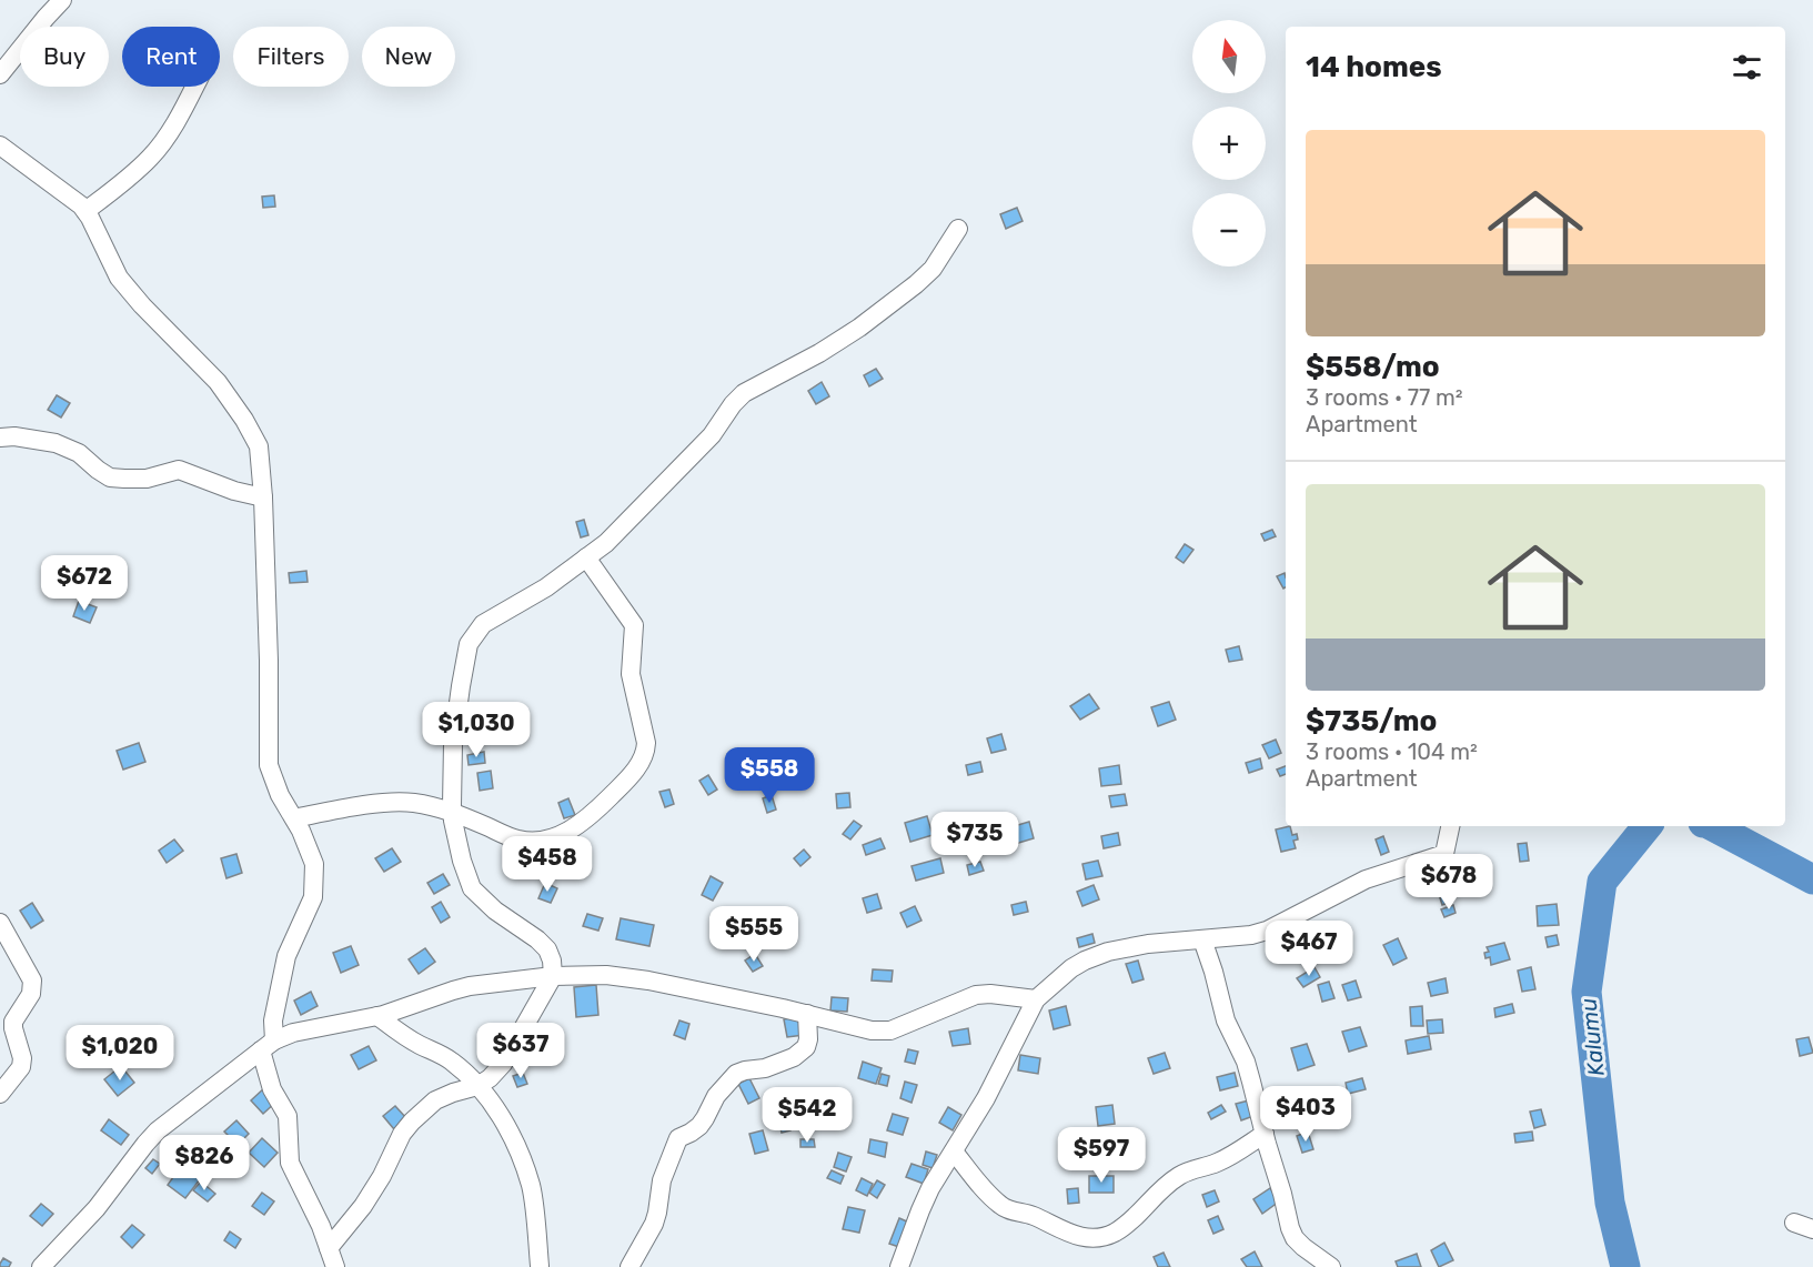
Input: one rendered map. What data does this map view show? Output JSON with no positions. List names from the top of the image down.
{
  "water": ["Kalumu"],
  "north": "top",
  "page": {
    "map_buttons": ["+", "−"],
    "chip": [
      "Buy",
      "Rent",
      "Filters",
      "New"
    ],
    "heading": "14 homes",
    "list": [
      {
        "name": "$558/mo",
        "note": "3 rooms · 77 m² · Apartment"
      },
      {
        "name": "$735/mo",
        "note": "3 rooms · 104 m² · Apartment"
      }
    ],
    "price": [
      "$672",
      "$1,030",
      "$558",
      "$735",
      "$458",
      "$678",
      "$555",
      "$467",
      "$637",
      "$1,020",
      "$403",
      "$542",
      "$597",
      "$826"
    ]
  }
}
